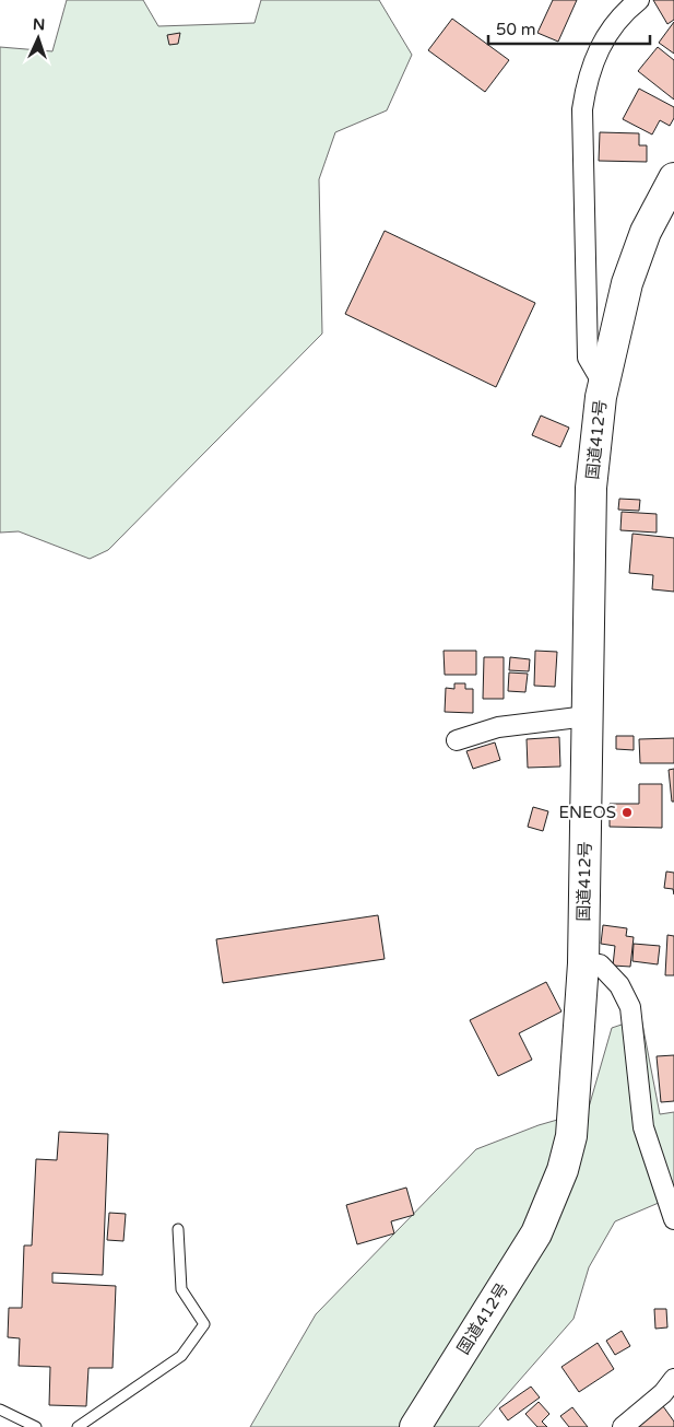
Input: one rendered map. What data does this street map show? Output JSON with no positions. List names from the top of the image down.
{
  "streets": {
    "highway": ["国道412号"]
  },
  "places": ["ENEOS"],
  "scale_bar": "50 m",
  "north": "top"
}
